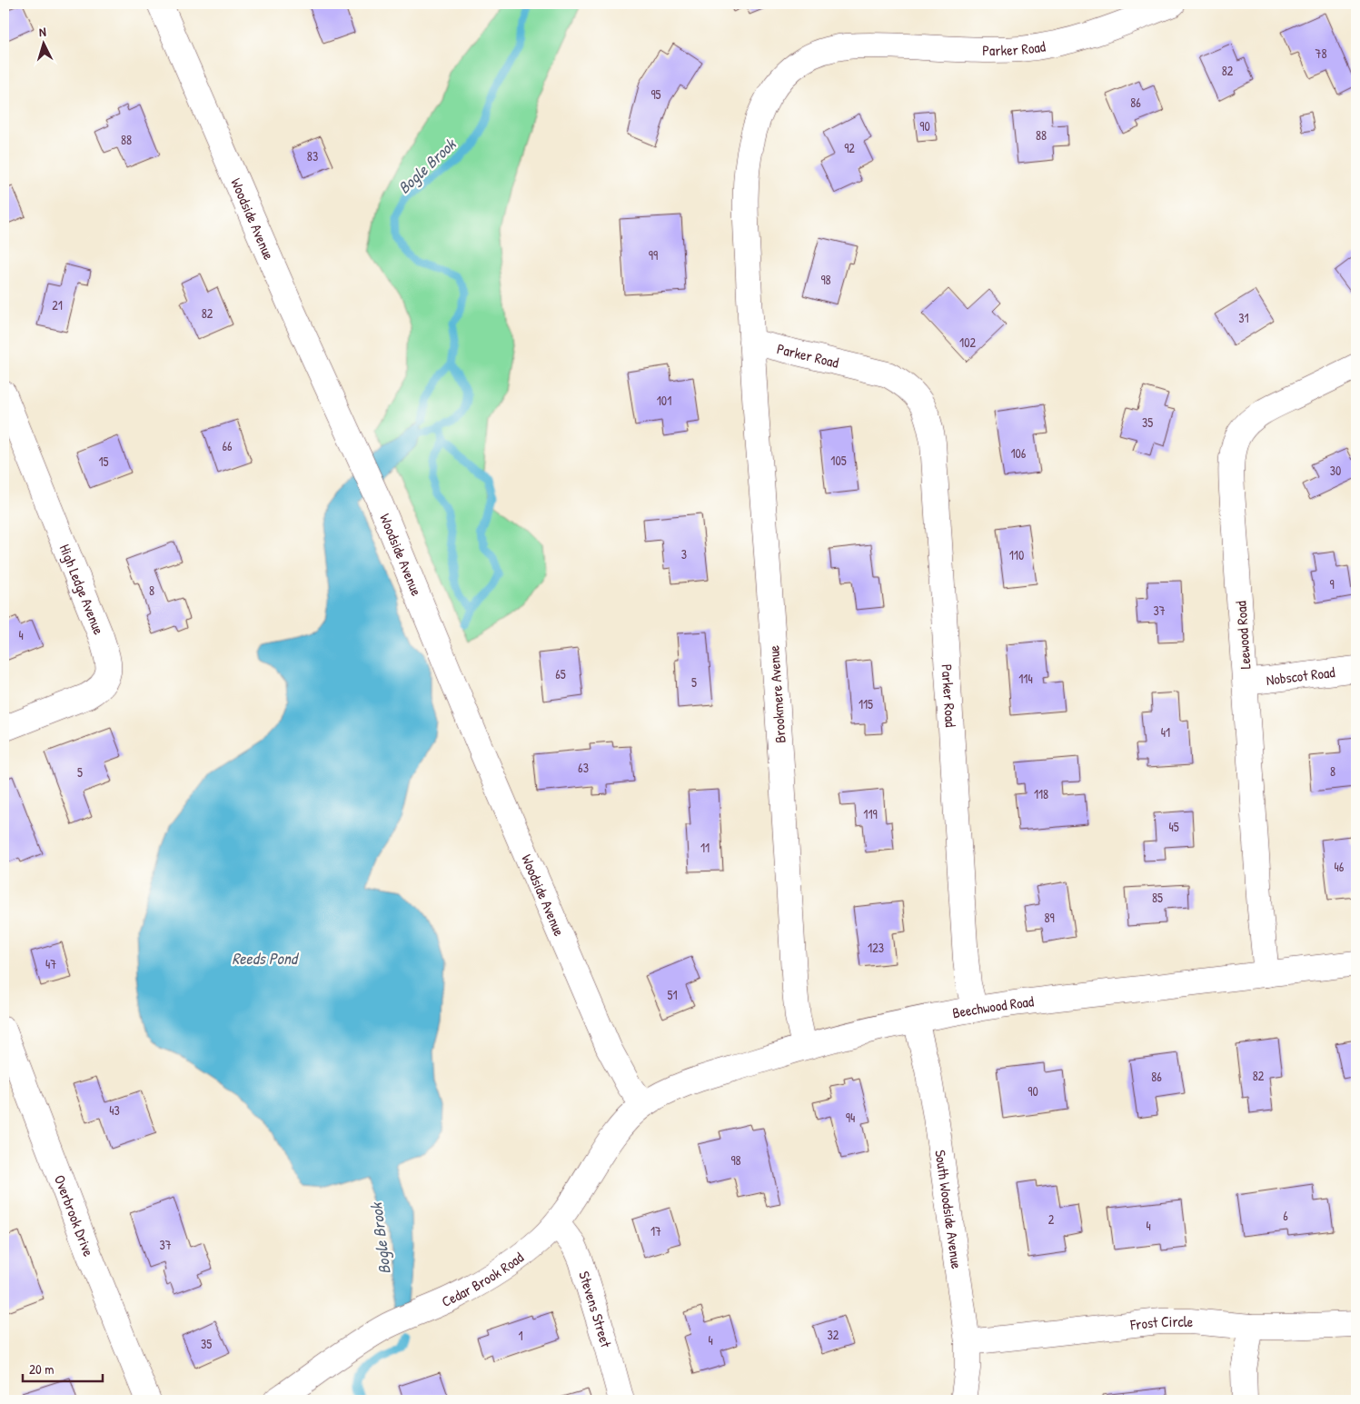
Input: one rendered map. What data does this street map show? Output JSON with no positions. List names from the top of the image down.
{
  "streets": {
    "street": [
      "Parker Road",
      "Woodside Avenue",
      "High Ledge Avenue",
      "Leewood Road",
      "Nobscot Road",
      "Brookmere Avenue",
      "Beechwood Road",
      "South Woodside Avenue",
      "Overbrook Drive",
      "Cedar Brook Road",
      "Stevens Street",
      "Frost Circle"
    ]
  },
  "crossings": [
    ["Parker Road", "Brookmere Avenue"],
    ["Parker Road", "Beechwood Road"],
    ["Woodside Avenue", "Beechwood Road"],
    ["Woodside Avenue", "Cedar Brook Road"],
    ["Leewood Road", "Nobscot Road"],
    ["Leewood Road", "Beechwood Road"],
    ["Brookmere Avenue", "Beechwood Road"],
    ["Beechwood Road", "South Woodside Avenue"],
    ["Beechwood Road", "Cedar Brook Road"],
    ["South Woodside Avenue", "Frost Circle"],
    ["Cedar Brook Road", "Stevens Street"]
  ],
  "water": ["Bogle Brook", "Reeds Pond"],
  "house_numbers": [
    "78",
    "82",
    "95",
    "86",
    "90",
    "88",
    "88",
    "92",
    "83",
    "99",
    "98",
    "21",
    "82",
    "31",
    "102",
    "101",
    "35",
    "66",
    "106",
    "105",
    "15",
    "30",
    "3",
    "110",
    "9",
    "8",
    "37",
    "4",
    "65",
    "114",
    "5",
    "115",
    "41",
    "63",
    "8",
    "5",
    "118",
    "119",
    "45",
    "11",
    "46",
    "85",
    "89",
    "123",
    "47",
    "51",
    "82",
    "86",
    "90",
    "43",
    "94",
    "98",
    "6",
    "2",
    "4",
    "17",
    "37",
    "32",
    "1",
    "4",
    "35"
  ],
  "scale_bar": "20 m",
  "north": "top"
}
